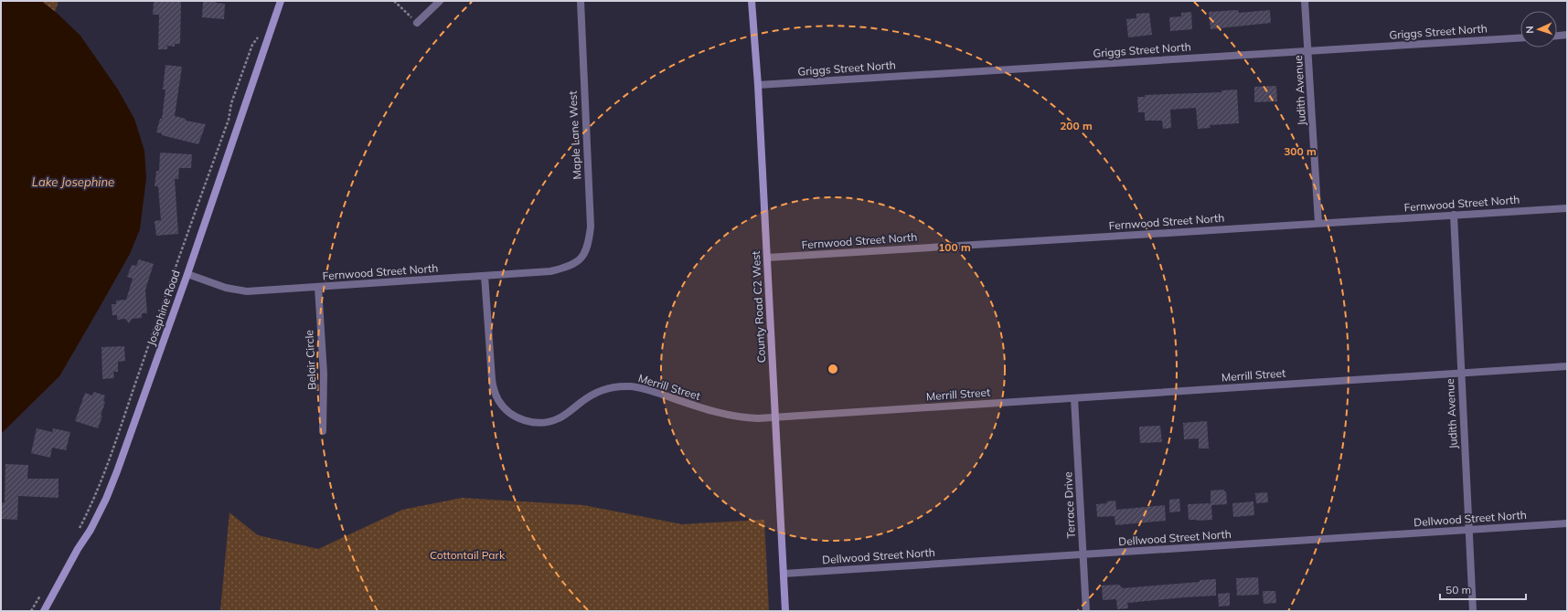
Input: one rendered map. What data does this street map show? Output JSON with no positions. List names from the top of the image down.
{
  "streets": {
    "street": [
      "Griggs Street North",
      "Judith Avenue",
      "Maple Lane West",
      "Fernwood Street North",
      "County Road C2 West",
      "Josephine Road",
      "Belair Circle",
      "Merrill Street",
      "Terrace Drive",
      "Dellwood Street North"
    ]
  },
  "crossings": [
    ["Griggs Street North", "Judith Avenue"],
    ["Griggs Street North", "County Road C2 West"],
    ["Judith Avenue", "Fernwood Street North"],
    ["Judith Avenue", "Merrill Street"],
    ["Judith Avenue", "Dellwood Street North"],
    ["Maple Lane West", "Fernwood Street North"],
    ["Fernwood Street North", "County Road C2 West"],
    ["Fernwood Street North", "Josephine Road"],
    ["Fernwood Street North", "Belair Circle"],
    ["Fernwood Street North", "Merrill Street"],
    ["County Road C2 West", "Merrill Street"],
    ["County Road C2 West", "Dellwood Street North"],
    ["Merrill Street", "Terrace Drive"],
    ["Terrace Drive", "Dellwood Street North"]
  ],
  "water": ["Lake Josephine"],
  "parks": ["Cottontail Park"],
  "scale_bar": "50 m",
  "north": "left",
  "rings": ["200 m", "300 m", "100 m"]
}
